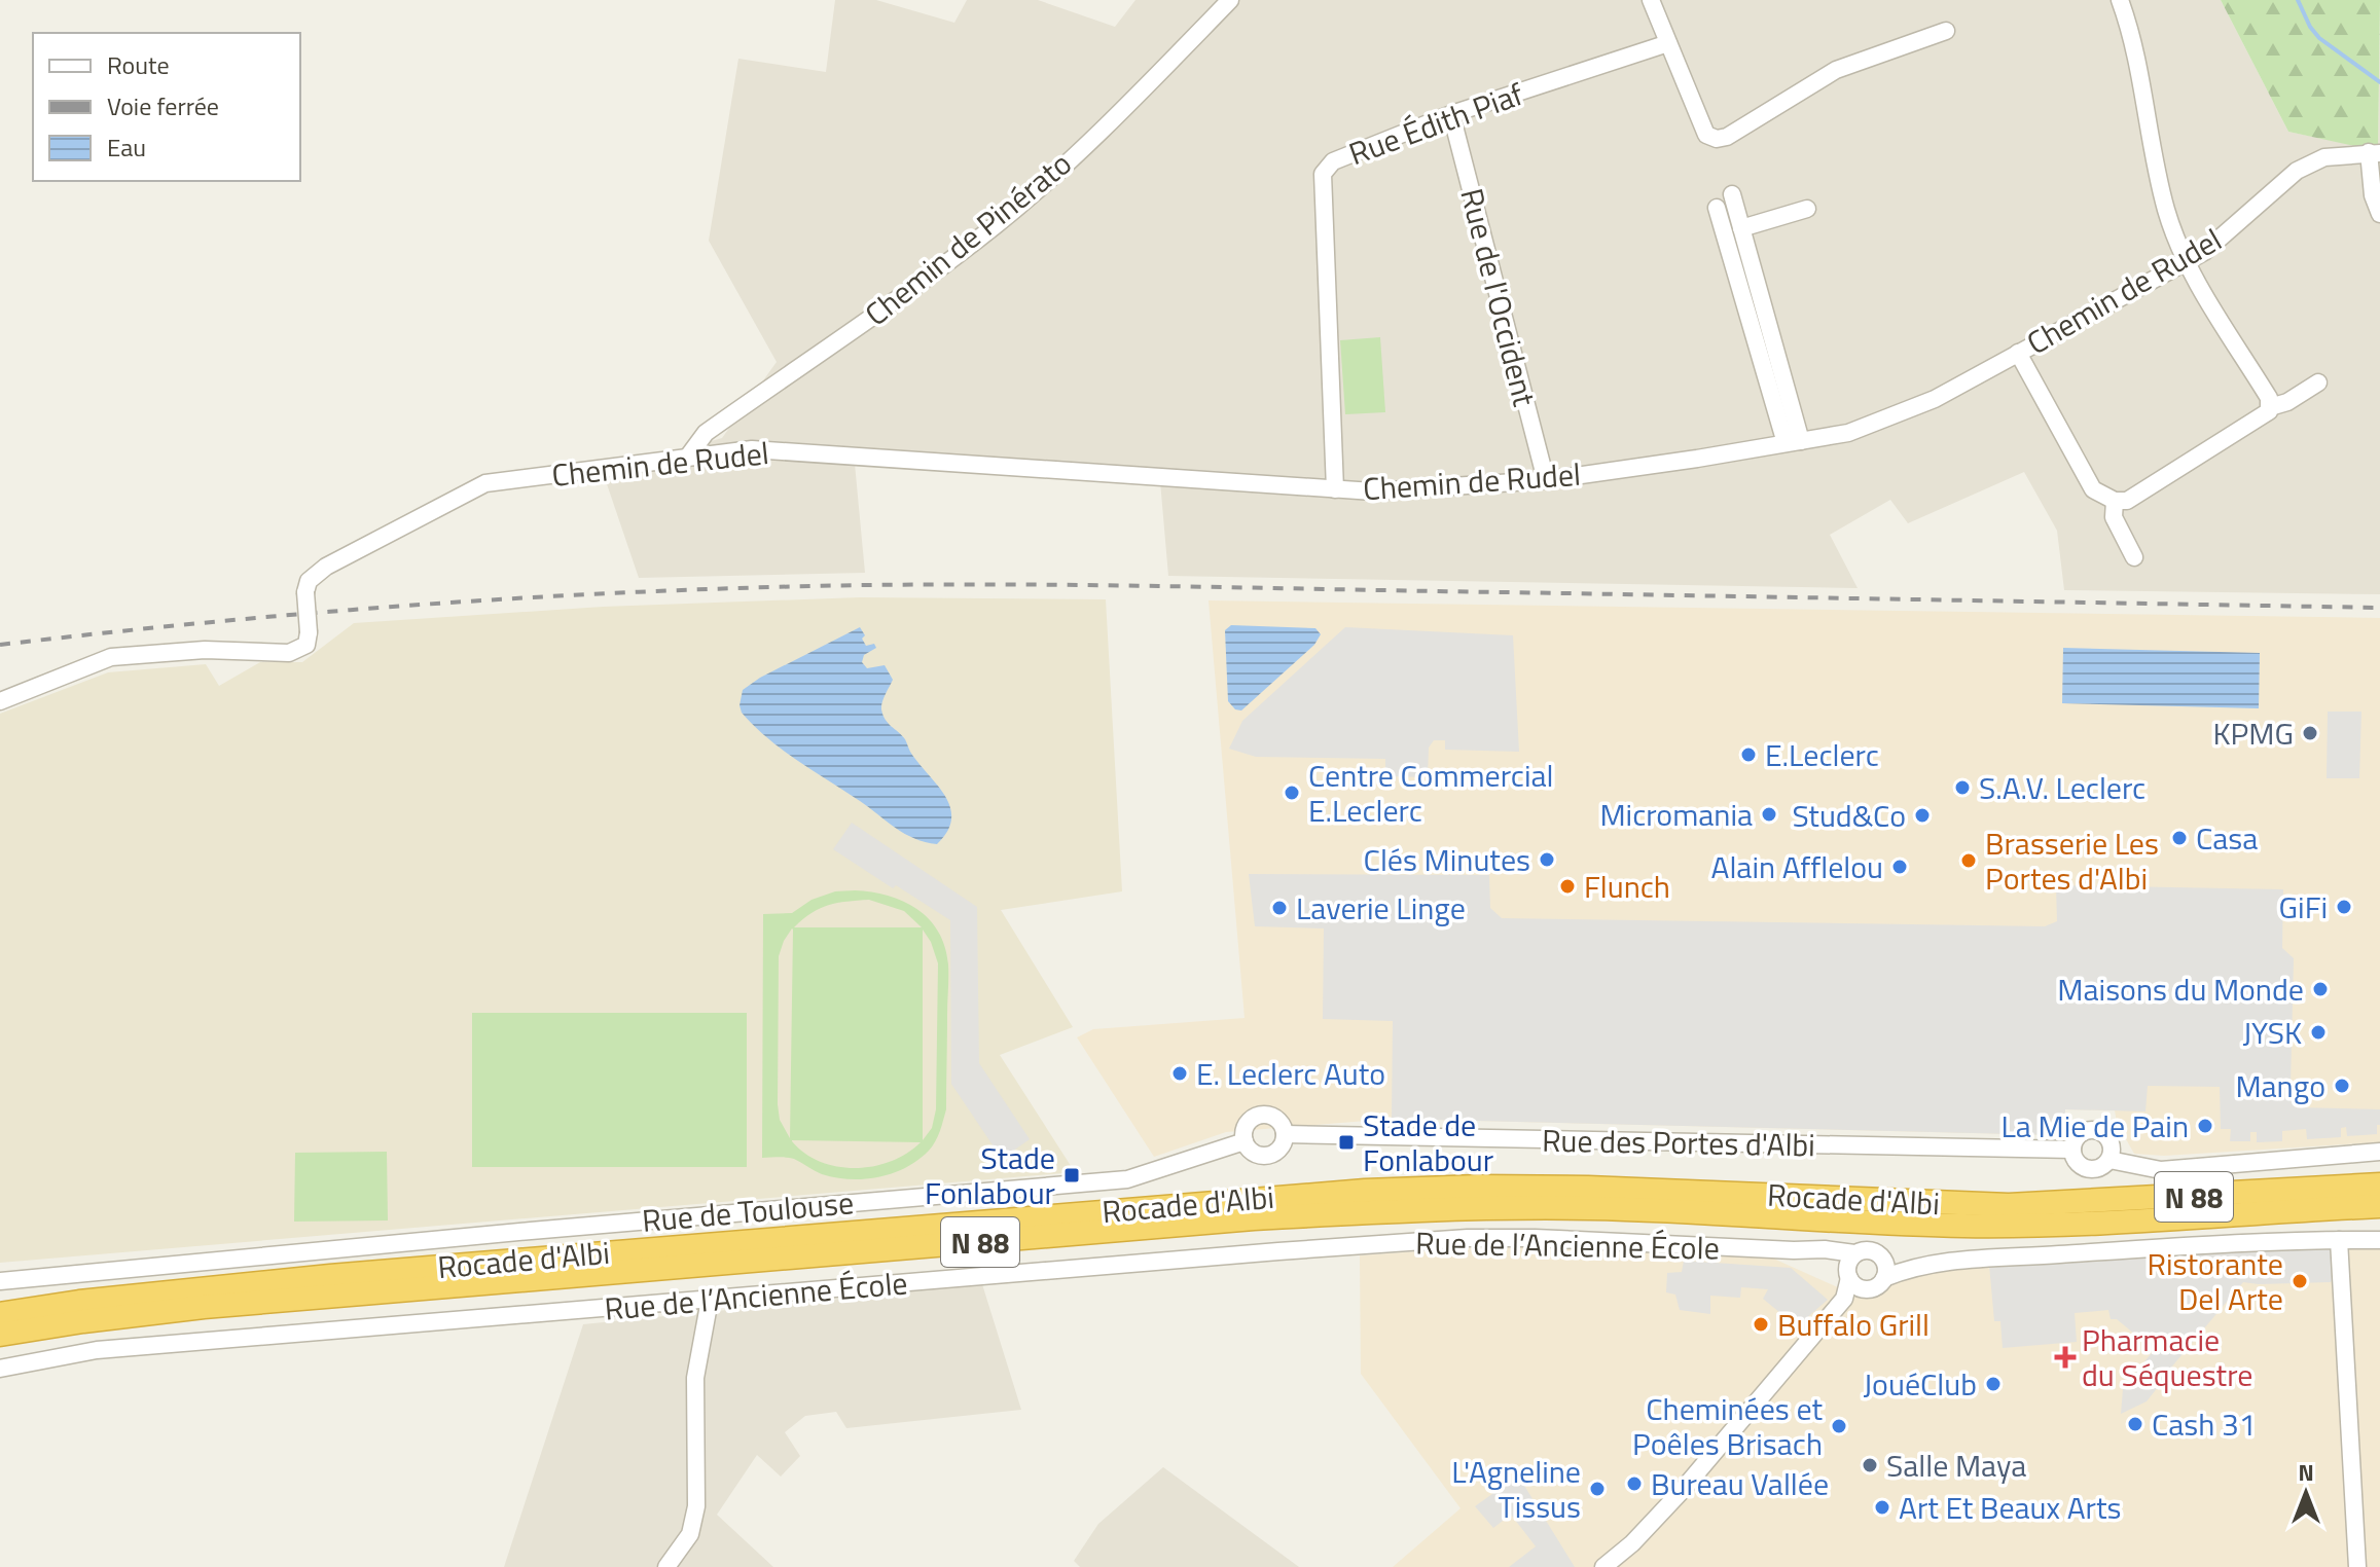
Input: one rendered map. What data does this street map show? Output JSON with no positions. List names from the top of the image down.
{
  "streets": {
    "highway": ["N 88", "Rocade d'Albi"],
    "street": [
      "Rue Édith Piaf",
      "Chemin de Pinérato",
      "Chemin de Rudel",
      "Rue de l'Occident",
      "Rue des Portes d'Albi",
      "Rue de Toulouse",
      "Rue de l’Ancienne École"
    ]
  },
  "crossings": [
    ["Rue Édith Piaf", "Chemin de Rudel"],
    ["Rue Édith Piaf", "Rue de l'Occident"],
    ["Chemin de Pinérato", "Chemin de Rudel"],
    ["Chemin de Rudel", "Rue de l'Occident"],
    ["Rue des Portes d'Albi", "Rue de Toulouse"]
  ],
  "places": {
    "other": [
      "KPMG",
      "E.Leclerc",
      "S.A.V. Leclerc",
      "Centre Commercial E.Leclerc",
      "Micromania",
      "Stud&Co",
      "Casa",
      "Clés Minutes",
      "Brasserie Les Portes d'Albi",
      "Alain Afflelou",
      "Flunch",
      "GiFi",
      "Laverie Linge",
      "Maisons du Monde",
      "JYSK",
      "E. Leclerc Auto",
      "Mango",
      "La Mie de Pain",
      "Ristorante Del Arte",
      "Buffalo Grill",
      "JouéClub",
      "Cash 31",
      "Cheminées et Poêles Brisach",
      "Salle Maya",
      "Bureau Vallée",
      "L'Agneline Tissus",
      "Art Et Beaux Arts"
    ],
    "transit": ["Stade de Fonlabour", "Stade Fonlabour"],
    "health": ["Pharmacie du Séquestre"]
  },
  "legend": ["Route", "Voie ferrée", "Eau"],
  "north": "top"
}
